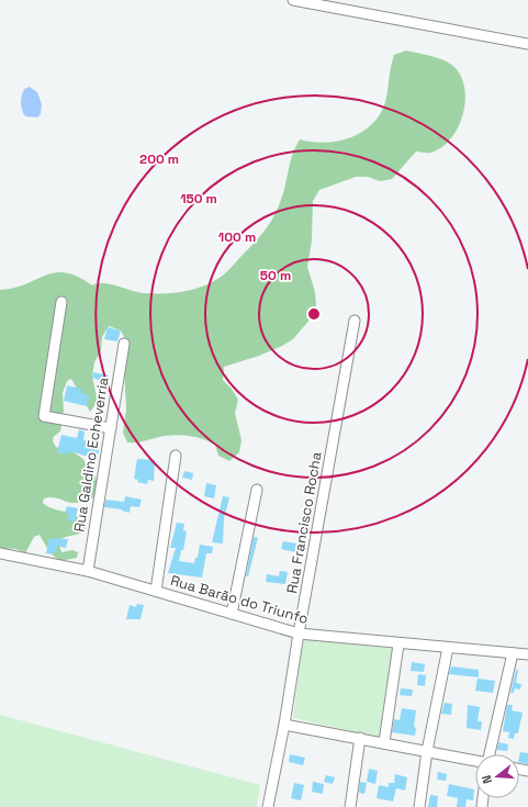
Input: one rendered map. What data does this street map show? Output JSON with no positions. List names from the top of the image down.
{
  "streets": {
    "street": ["Rua Galdino Echeverria", "Rua Francisco Rocha", "Rua Barão do Triunfo"]
  },
  "crossings": [
    ["Rua Galdino Echeverria", "Rua Barão do Triunfo"],
    ["Rua Francisco Rocha", "Rua Barão do Triunfo"]
  ],
  "north": "left",
  "rings": [
    "200 m",
    "150 m",
    "100 m",
    "50 m"
  ]
}
